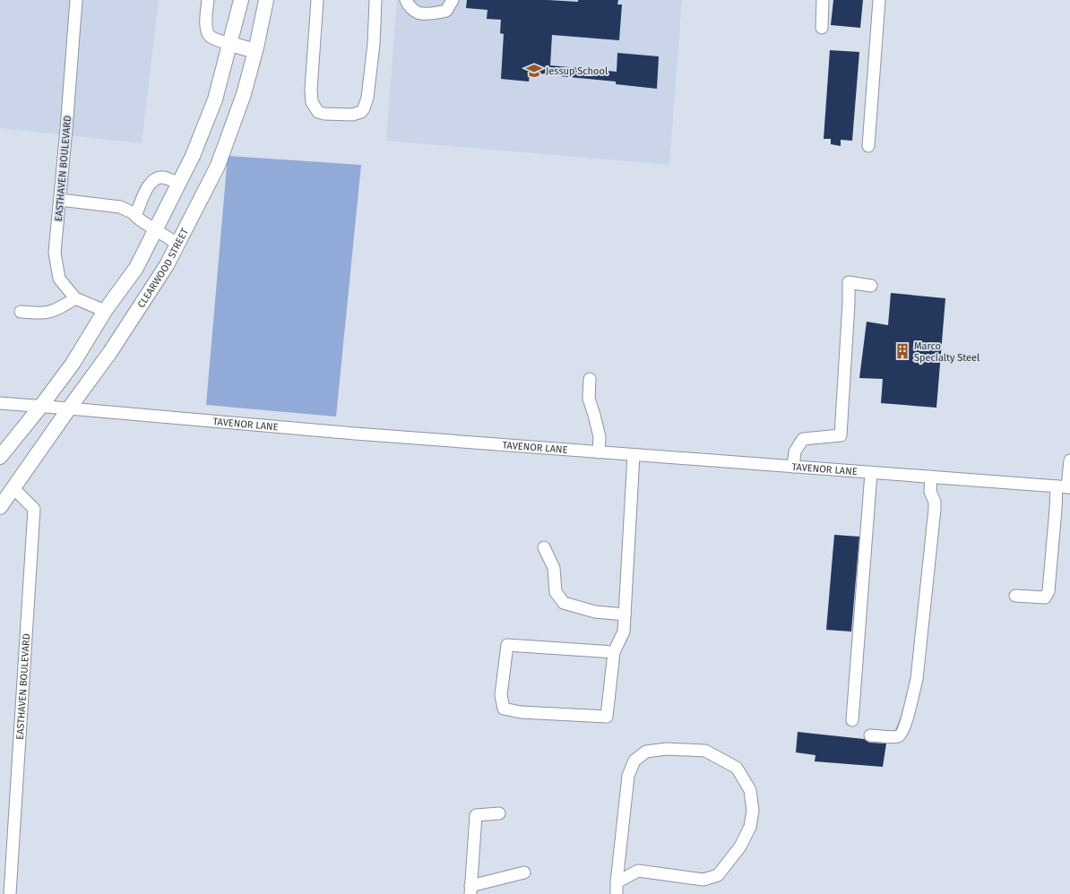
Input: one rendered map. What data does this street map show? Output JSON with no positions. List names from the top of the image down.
{
  "streets": {
    "main road": ["CLEARWOOD STREET"],
    "street": ["EASTHAVEN BOULEVARD", "TAVENOR LANE"]
  },
  "crossings": [
    ["EASTHAVEN BOULEVARD", "CLEARWOOD STREET"],
    ["CLEARWOOD STREET", "TAVENOR LANE"]
  ],
  "places": {
    "school or university": ["Jessup School"],
    "building": ["Marco Specialty Steel"]
  }
}
